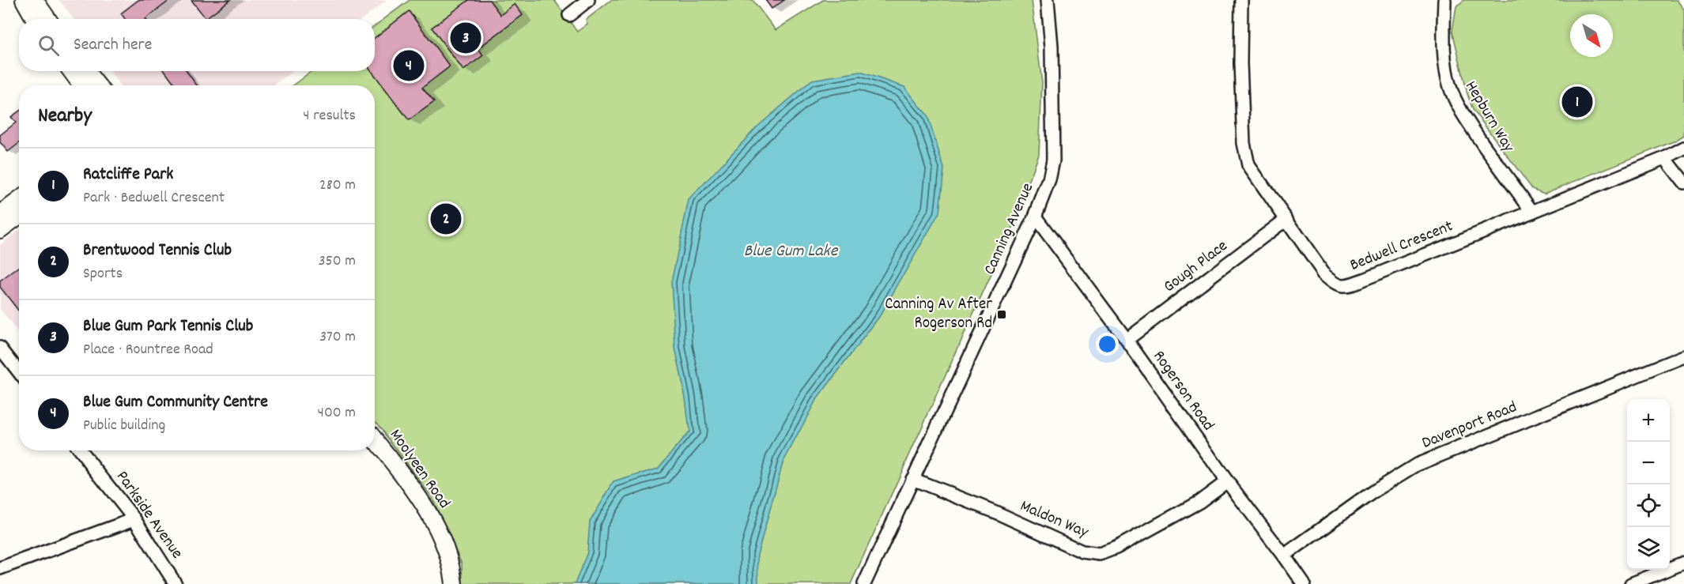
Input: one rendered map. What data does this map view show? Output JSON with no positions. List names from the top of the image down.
{
  "streets": {
    "main road": ["Moolyeen Road"],
    "street": [
      "Hepburn Way",
      "Canning Avenue",
      "Bedwell Crescent",
      "Gough Place",
      "Rogerson Road",
      "Davenport Road",
      "Parkside Avenue",
      "Maldon Way"
    ]
  },
  "crossings": [
    ["Hepburn Way", "Bedwell Crescent"],
    ["Canning Avenue", "Rogerson Road"],
    ["Canning Avenue", "Maldon Way"],
    ["Bedwell Crescent", "Gough Place"],
    ["Gough Place", "Rogerson Road"],
    ["Rogerson Road", "Davenport Road"],
    ["Rogerson Road", "Maldon Way"]
  ],
  "water": ["Blue Gum Lake"],
  "places": {
    "transit": ["Canning Av After Rogerson Rd"]
  },
  "north": "bottom right",
  "page": {
    "search": "Search here",
    "pins": [
      "3",
      "4",
      "1",
      "2"
    ],
    "heading": ["Nearby", "4 results"],
    "list": [
      {
        "mark": "1",
        "name": "Ratcliffe Park",
        "note": "Park · Bedwell Crescent",
        "value": "280 m"
      },
      {
        "mark": "2",
        "name": "Brentwood Tennis Club",
        "note": "Sports",
        "value": "350 m"
      },
      {
        "mark": "3",
        "name": "Blue Gum Park Tennis Club",
        "note": "Place · Rountree Road",
        "value": "370 m"
      },
      {
        "mark": "4",
        "name": "Blue Gum Community Centre",
        "note": "Public building",
        "value": "400 m"
      }
    ],
    "map_buttons": ["+", "−"]
  }
}
